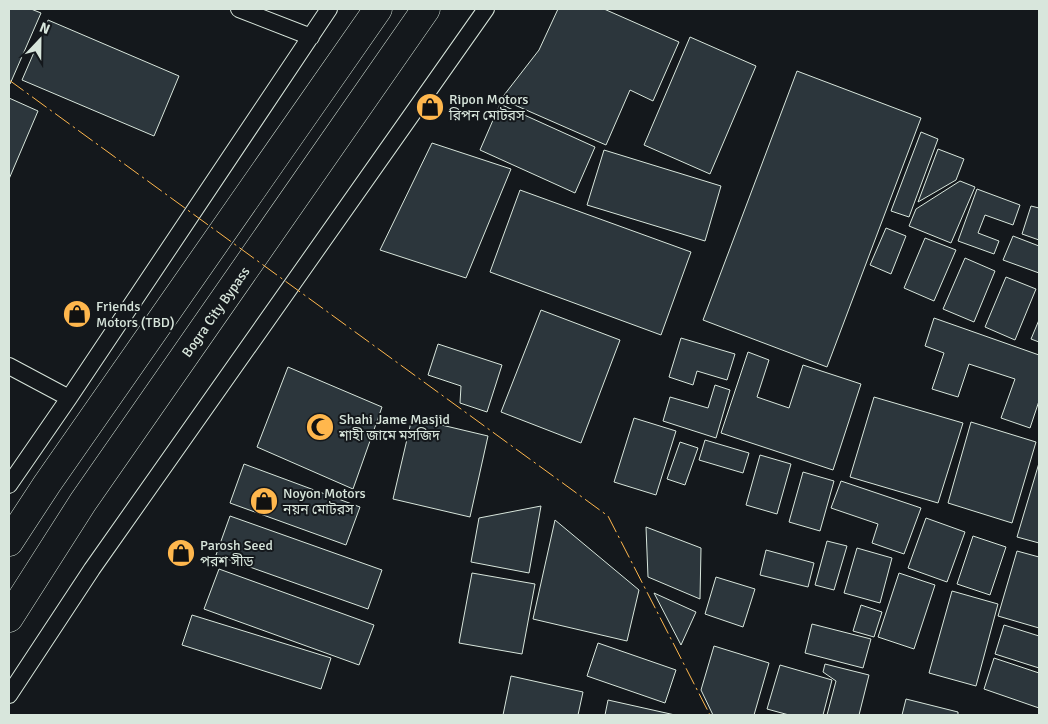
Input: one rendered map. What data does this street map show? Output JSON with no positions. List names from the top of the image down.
{
  "streets": {
    "highway": ["Bogra City Bypass"]
  },
  "places": {
    "shop": [
      "Ripon Motors রিপন মোটরস",
      "Friends Motors (TBD)",
      "Noyon Motors নয়ন মোটরস",
      "Parosh Seed পরশ সীড"
    ],
    "mosque": ["Shahi Jame Masjid শাহী জামে মসজিদ"]
  },
  "north": "top"
}
